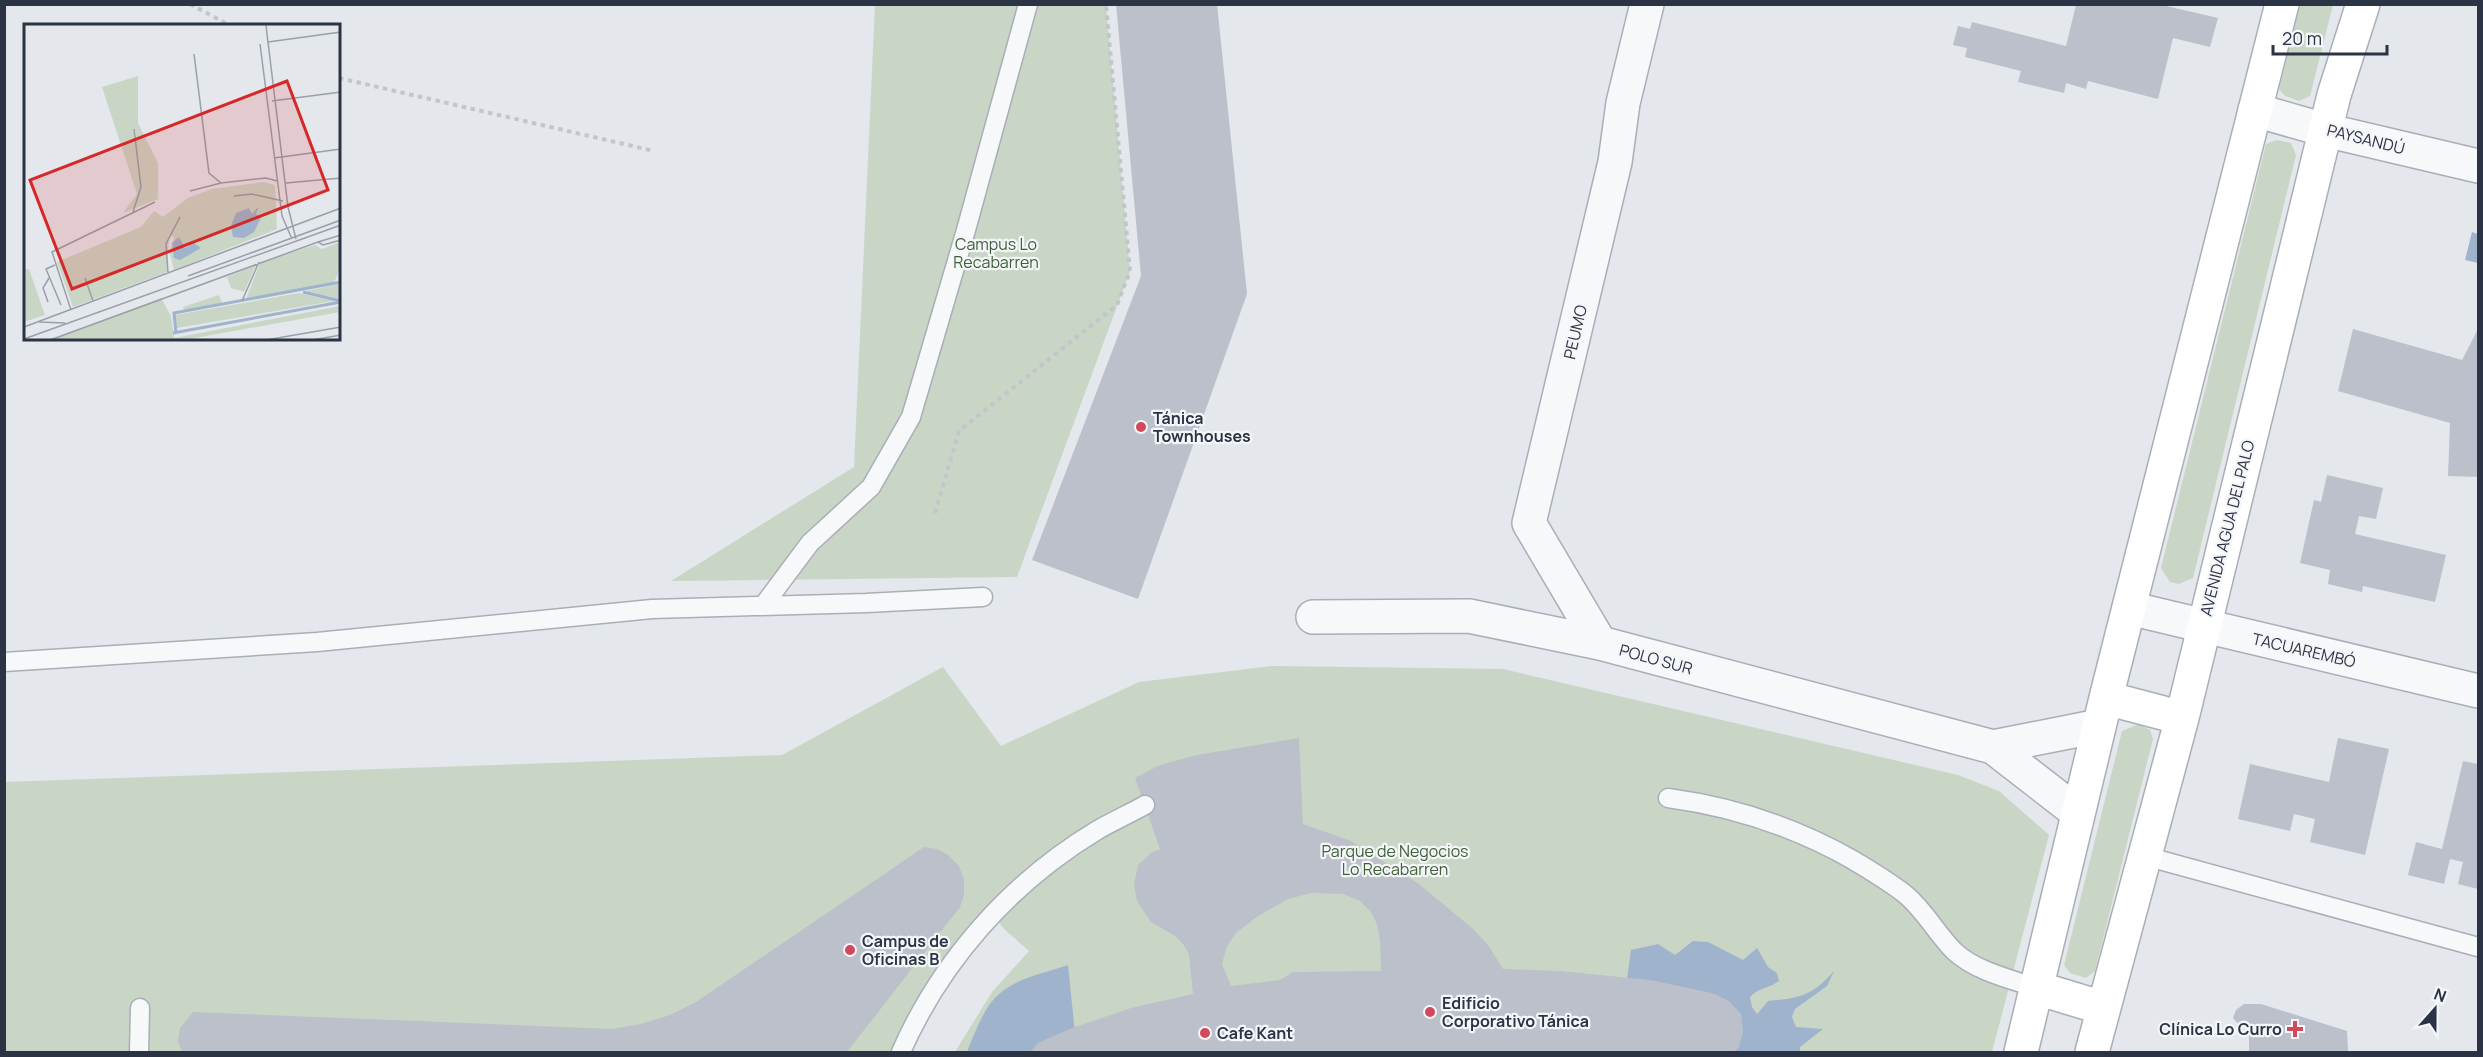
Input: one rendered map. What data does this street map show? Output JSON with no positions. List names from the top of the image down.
{
  "streets": {
    "street": [
      "PAYSANDÚ",
      "PEUMO",
      "AVENIDA AGUA DEL PALO",
      "TACUAREMBÓ",
      "POLO SUR"
    ]
  },
  "crossings": [
    ["PAYSANDÚ", "AVENIDA AGUA DEL PALO"],
    ["PEUMO", "POLO SUR"],
    ["AVENIDA AGUA DEL PALO", "TACUAREMBÓ"]
  ],
  "parks": ["Campus Lo Recabarren", "Parque de Negocios Lo Recabarren"],
  "places": {
    "other": [
      "Tánica Townhouses",
      "Campus de Oficinas B",
      "Edificio Corporativo Tánica",
      "Cafe Kant"
    ],
    "health": ["Clínica Lo Curro"]
  },
  "scale_bar": "20 m",
  "north": "top"
}
